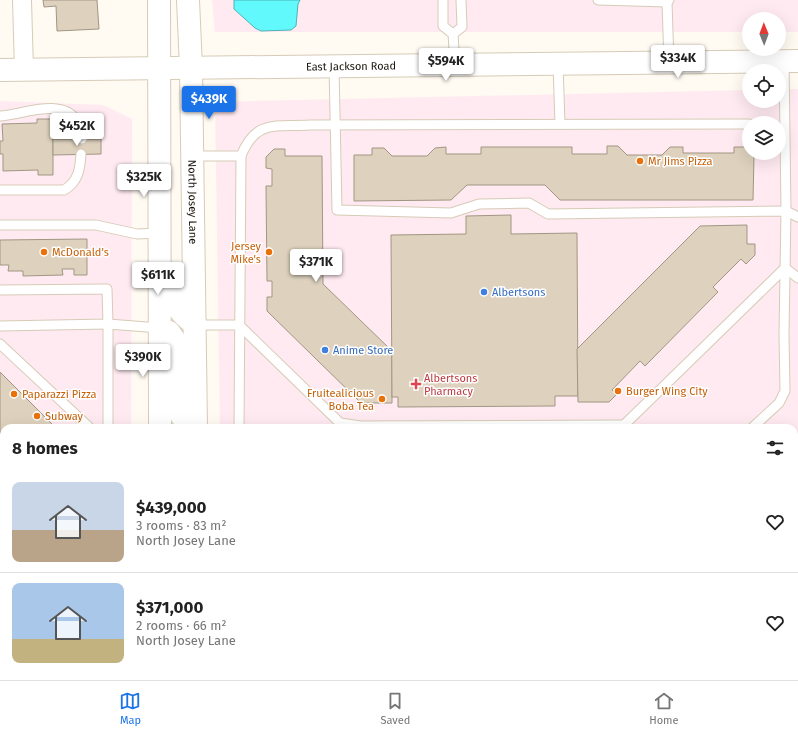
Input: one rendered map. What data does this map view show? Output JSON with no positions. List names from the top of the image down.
{
  "streets": {
    "main road": ["East Jackson Road", "North Josey Lane"]
  },
  "crossings": [
    ["East Jackson Road", "North Josey Lane"]
  ],
  "places": {
    "other": [
      "Mr Jims Pizza",
      "McDonald's",
      "Jersey Mike's",
      "Albertsons",
      "Anime Store",
      "Burger Wing City",
      "Paparazzi Pizza",
      "Fruitealicious Boba Tea",
      "Subway"
    ],
    "health": ["Albertsons Pharmacy"]
  },
  "north": "top",
  "page": {
    "price": [
      "$334K",
      "$594K",
      "$439K",
      "$452K",
      "$325K",
      "$371K",
      "$611K",
      "$390K"
    ],
    "heading": "8 homes",
    "list": [
      {
        "name": "$439,000",
        "note": "3 rooms · 83 m² · North Josey Lane"
      },
      {
        "name": "$371,000",
        "note": "2 rooms · 66 m² · North Josey Lane"
      }
    ],
    "tabs": ["Map", "Saved", "Home"]
  }
}
